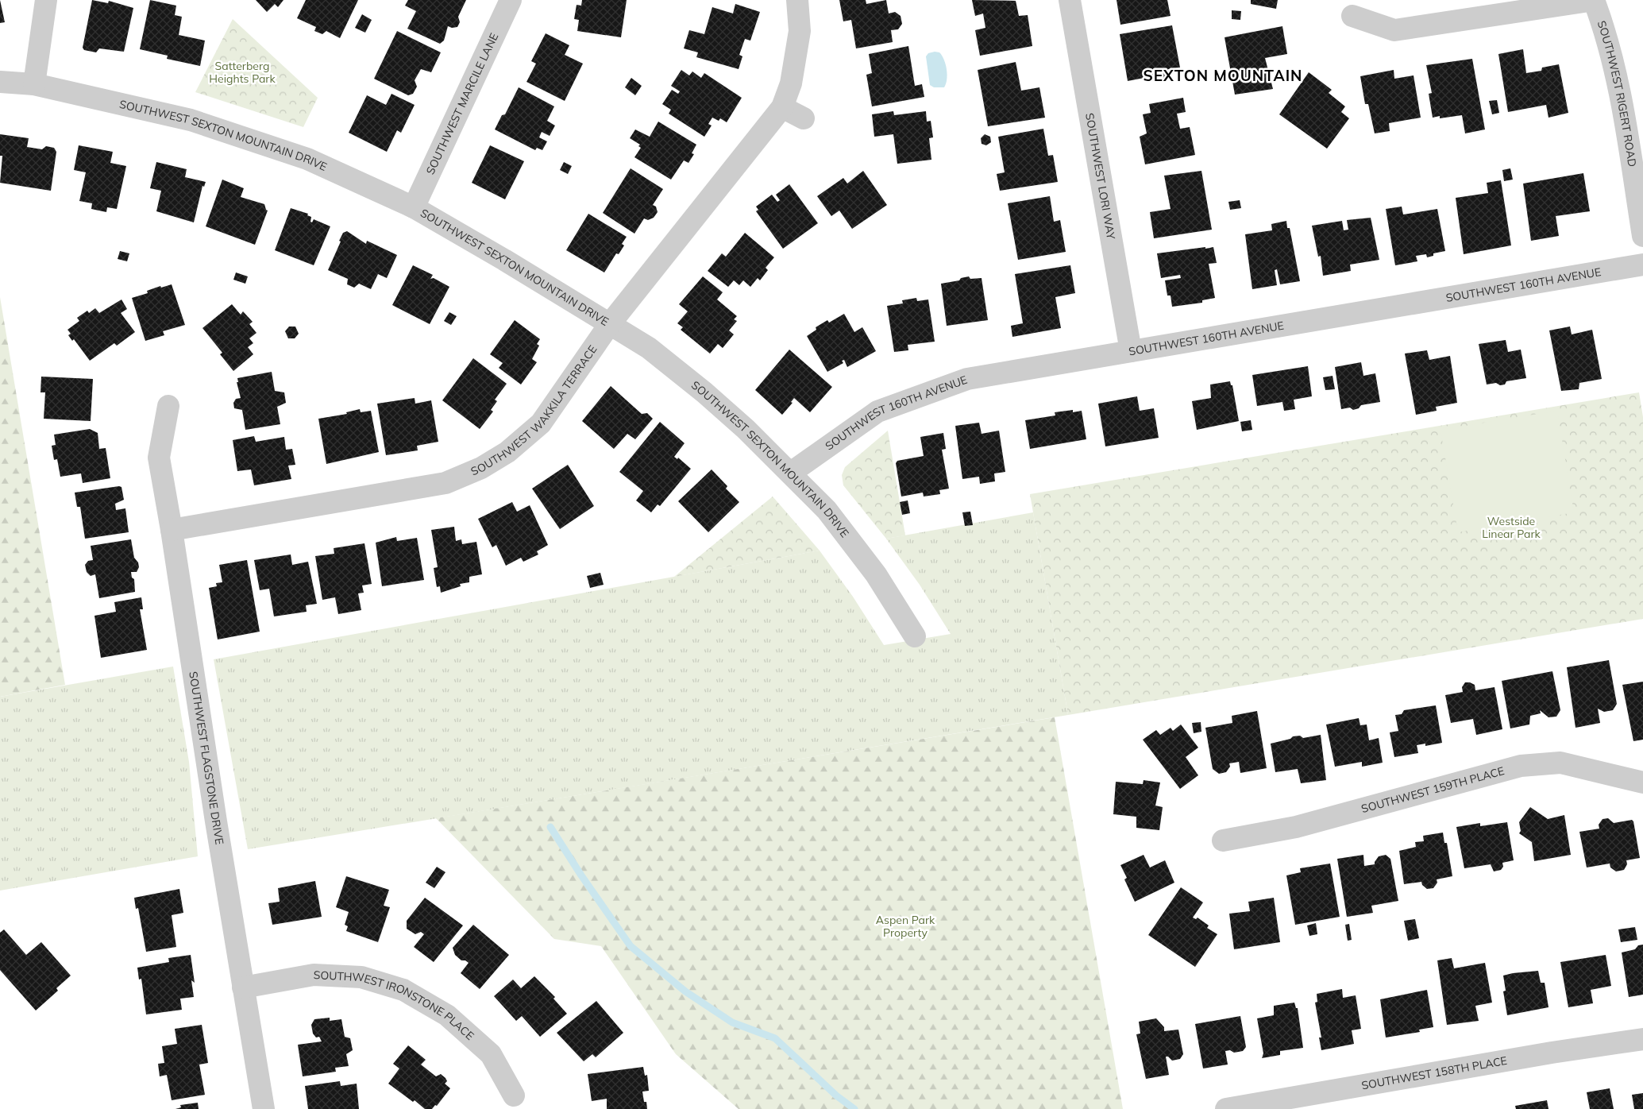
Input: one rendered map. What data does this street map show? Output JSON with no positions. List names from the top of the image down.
{
  "streets": {
    "street": [
      "SOUTHWEST RIGERT ROAD",
      "SOUTHWEST MARCILE LANE",
      "SOUTHWEST SEXTON MOUNTAIN DRIVE",
      "SOUTHWEST LORI WAY",
      "SOUTHWEST 160TH AVENUE",
      "SOUTHWEST WAKKILA TERRACE",
      "SOUTHWEST FLAGSTONE DRIVE",
      "SOUTHWEST 159TH PLACE",
      "SOUTHWEST IRONSTONE PLACE",
      "SOUTHWEST 158TH PLACE"
    ]
  },
  "crossings": [
    ["SOUTHWEST MARCILE LANE", "SOUTHWEST SEXTON MOUNTAIN DRIVE"],
    ["SOUTHWEST SEXTON MOUNTAIN DRIVE", "SOUTHWEST 160TH AVENUE"],
    ["SOUTHWEST SEXTON MOUNTAIN DRIVE", "SOUTHWEST WAKKILA TERRACE"],
    ["SOUTHWEST LORI WAY", "SOUTHWEST 160TH AVENUE"],
    ["SOUTHWEST WAKKILA TERRACE", "SOUTHWEST FLAGSTONE DRIVE"],
    ["SOUTHWEST FLAGSTONE DRIVE", "SOUTHWEST IRONSTONE PLACE"]
  ],
  "districts": ["SEXTON MOUNTAIN"],
  "parks": ["Satterberg Heights Park", "Westside Linear Park", "Aspen Park Property"]
}
